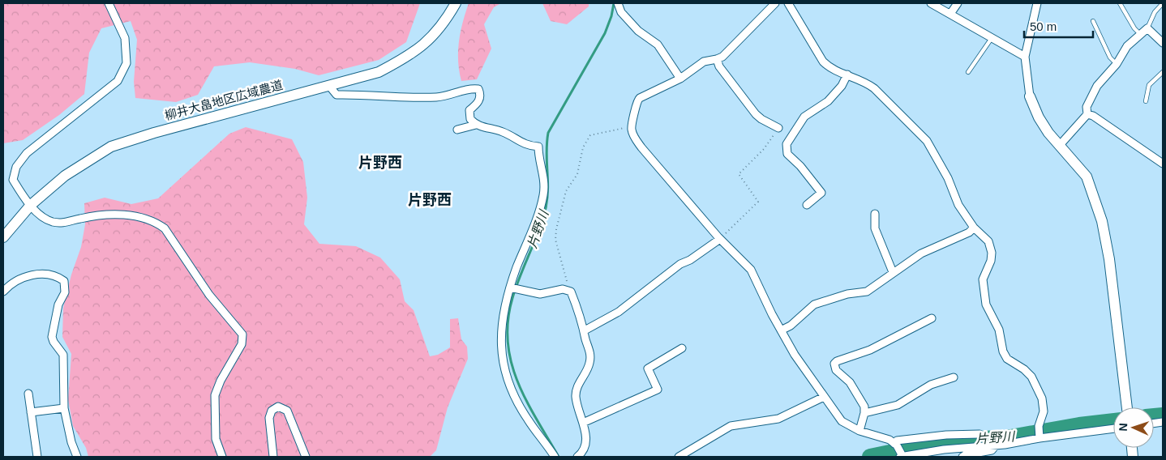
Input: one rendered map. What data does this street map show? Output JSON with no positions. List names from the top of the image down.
{
  "streets": {
    "street": ["柳井大畠地区広域農道"]
  },
  "districts": ["片野西", "片野西"],
  "water": ["片野川"],
  "scale_bar": "50 m",
  "north": "left"
}
